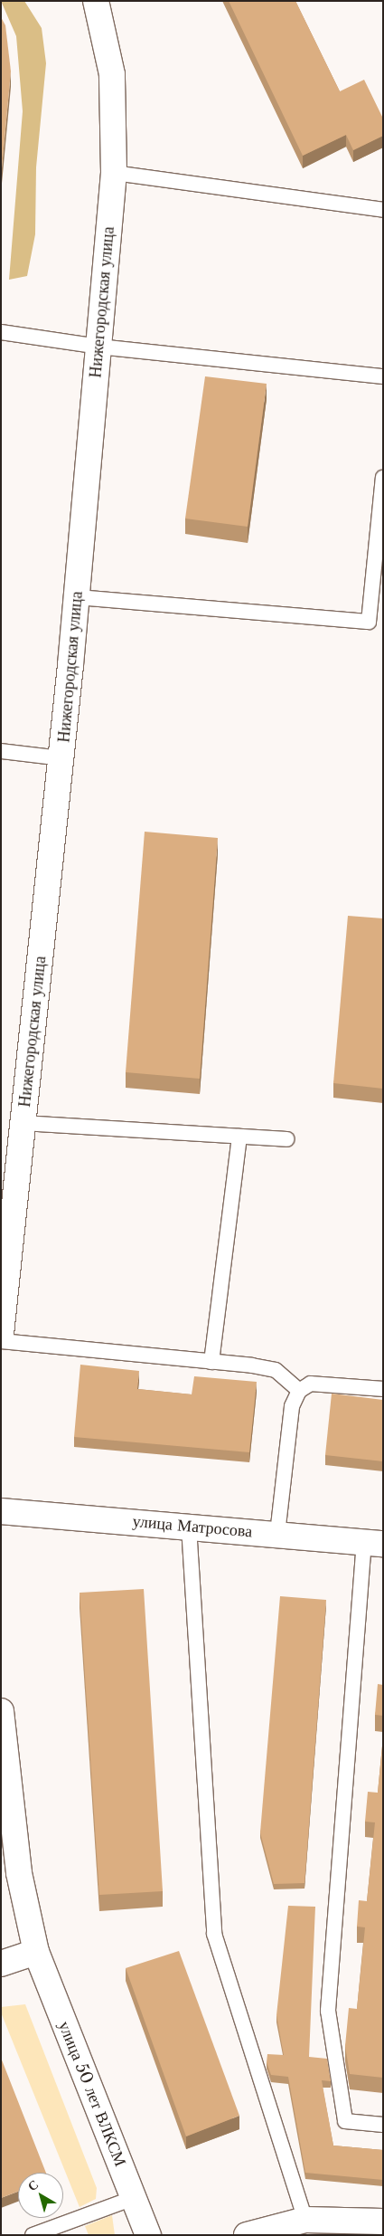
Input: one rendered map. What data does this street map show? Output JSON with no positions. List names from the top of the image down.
{
  "streets": {
    "street": ["Нижегородская улица", "улица Матросова", "улица 50 лет ВЛКСМ"]
  },
  "north": "top left"
}
